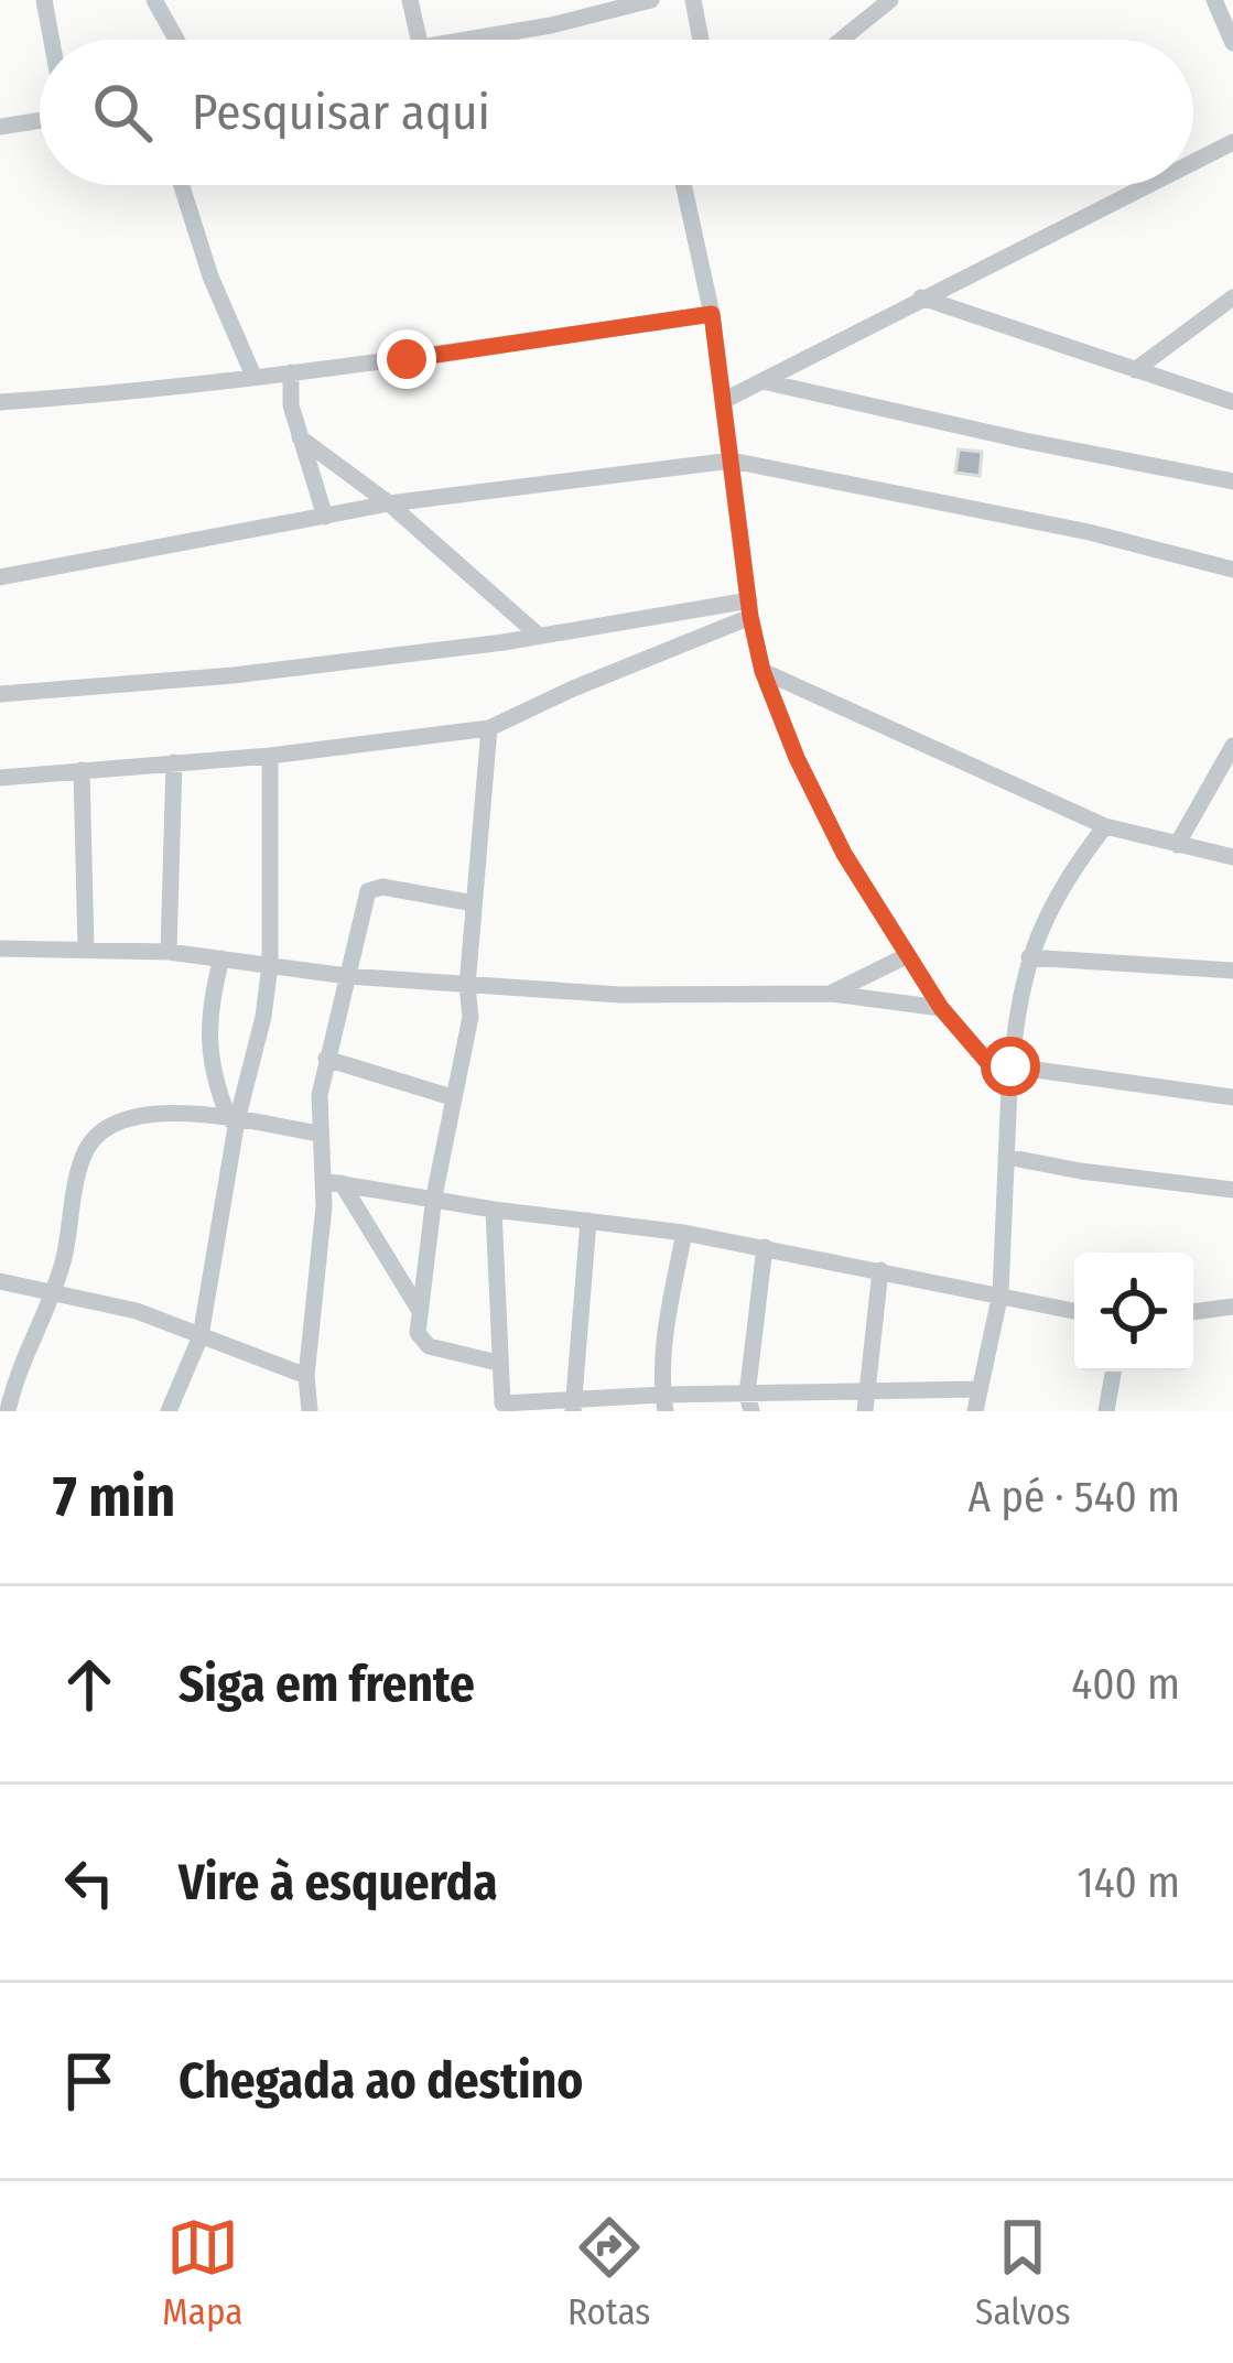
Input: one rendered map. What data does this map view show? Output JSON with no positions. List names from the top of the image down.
{
  "page": {
    "search": "Pesquisar aqui",
    "heading": ["7 min", "A pé · 540 m"],
    "list": [
      ["Siga em frente", "400 m"],
      ["Vire à esquerda", "140 m"],
      "Chegada ao destino"
    ],
    "nav": ["Mapa", "Rotas", "Salvos"]
  }
}
